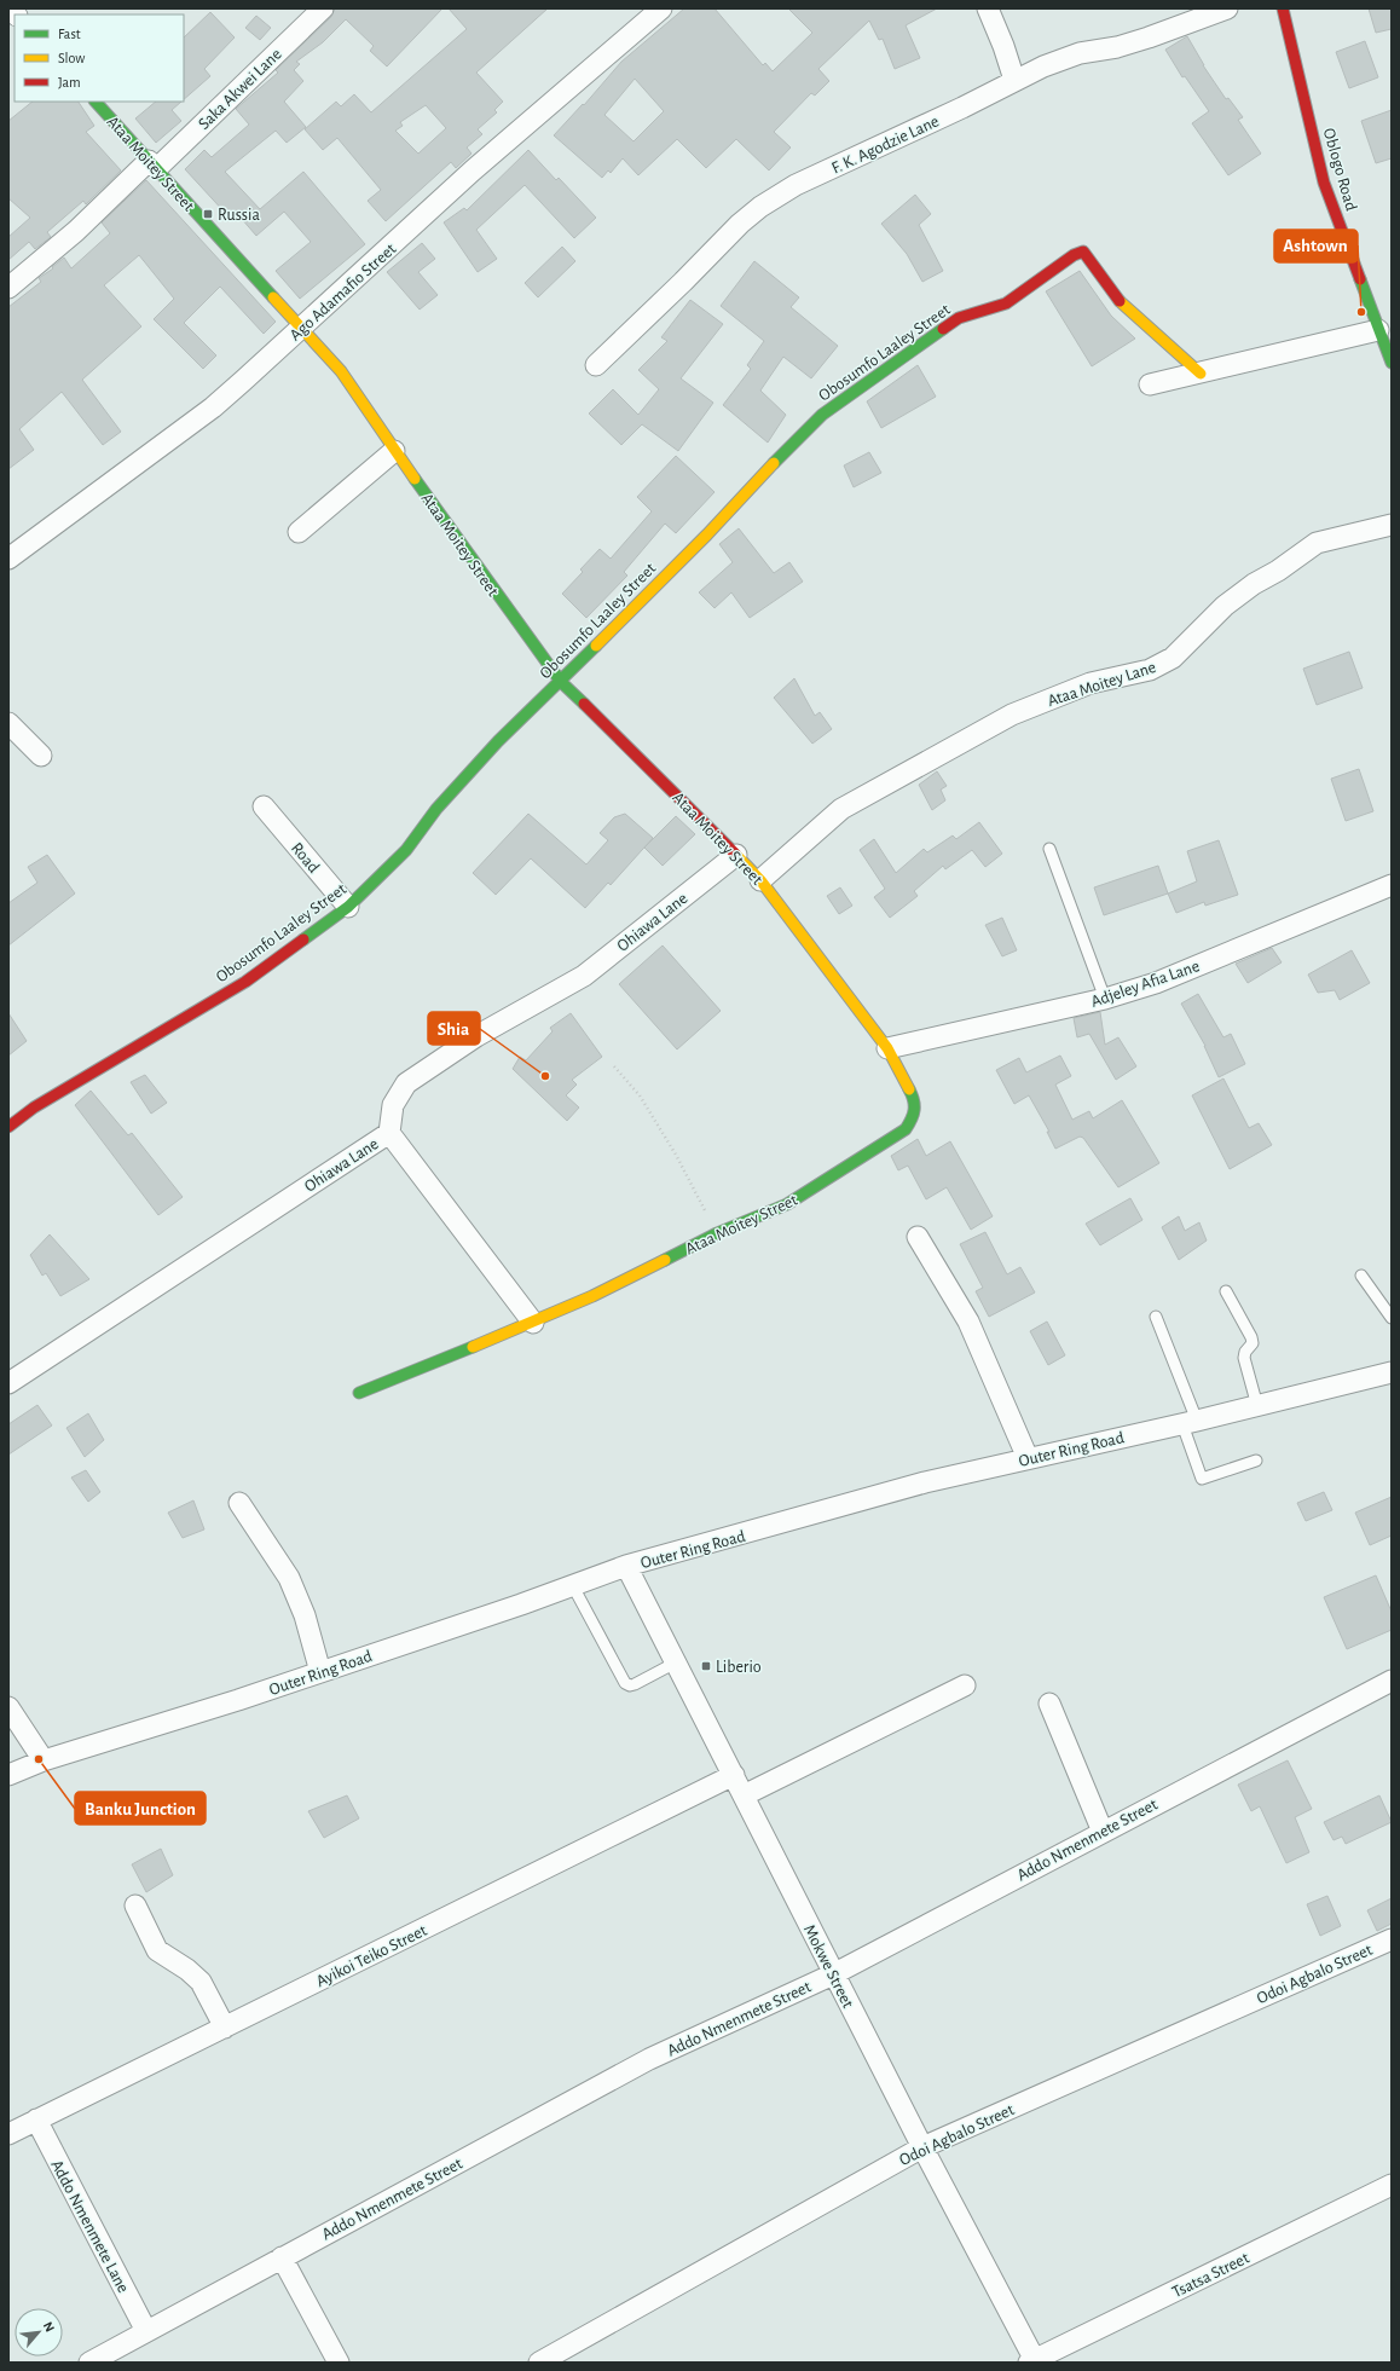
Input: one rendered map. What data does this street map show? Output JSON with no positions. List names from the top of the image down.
{
  "streets": {
    "street": [
      "Saka Akwei Lane",
      "F. K. Agodzie Lane",
      "Ataa Moitey Street",
      "Oblogo Road",
      "Ago Adamafio Street",
      "Obosumfo Laaley Street",
      "Ataa Moitey Lane",
      "Road",
      "Ohiawa Lane",
      "Adjeley Afia Lane",
      "Outer Ring Road",
      "Addo Nmenmete Street",
      "Ayikoi Teiko Street",
      "Mokwe Street",
      "Odoi Agbalo Street",
      "Addo Nmenmete Lane",
      "Tsatsa Street"
    ]
  },
  "crossings": [
    ["Saka Akwei Lane", "Ataa Moitey Street"],
    ["Ataa Moitey Street", "Ago Adamafio Street"],
    ["Ataa Moitey Street", "Obosumfo Laaley Street"],
    ["Ataa Moitey Street", "Ataa Moitey Lane"],
    ["Ataa Moitey Street", "Ohiawa Lane"],
    ["Ataa Moitey Street", "Adjeley Afia Lane"],
    ["Obosumfo Laaley Street", "Road"],
    ["Outer Ring Road", "Mokwe Street"],
    ["Addo Nmenmete Street", "Mokwe Street"],
    ["Addo Nmenmete Street", "Addo Nmenmete Lane"],
    ["Ayikoi Teiko Street", "Mokwe Street"],
    ["Ayikoi Teiko Street", "Addo Nmenmete Lane"],
    ["Mokwe Street", "Odoi Agbalo Street"],
    ["Mokwe Street", "Tsatsa Street"]
  ],
  "places": {
    "transit": ["Russia", "Liberio"],
    "other": ["Ashtown", "Shia", "Banku Junction"]
  },
  "legend": ["Fast", "Slow", "Jam"],
  "north": "top right"
}
